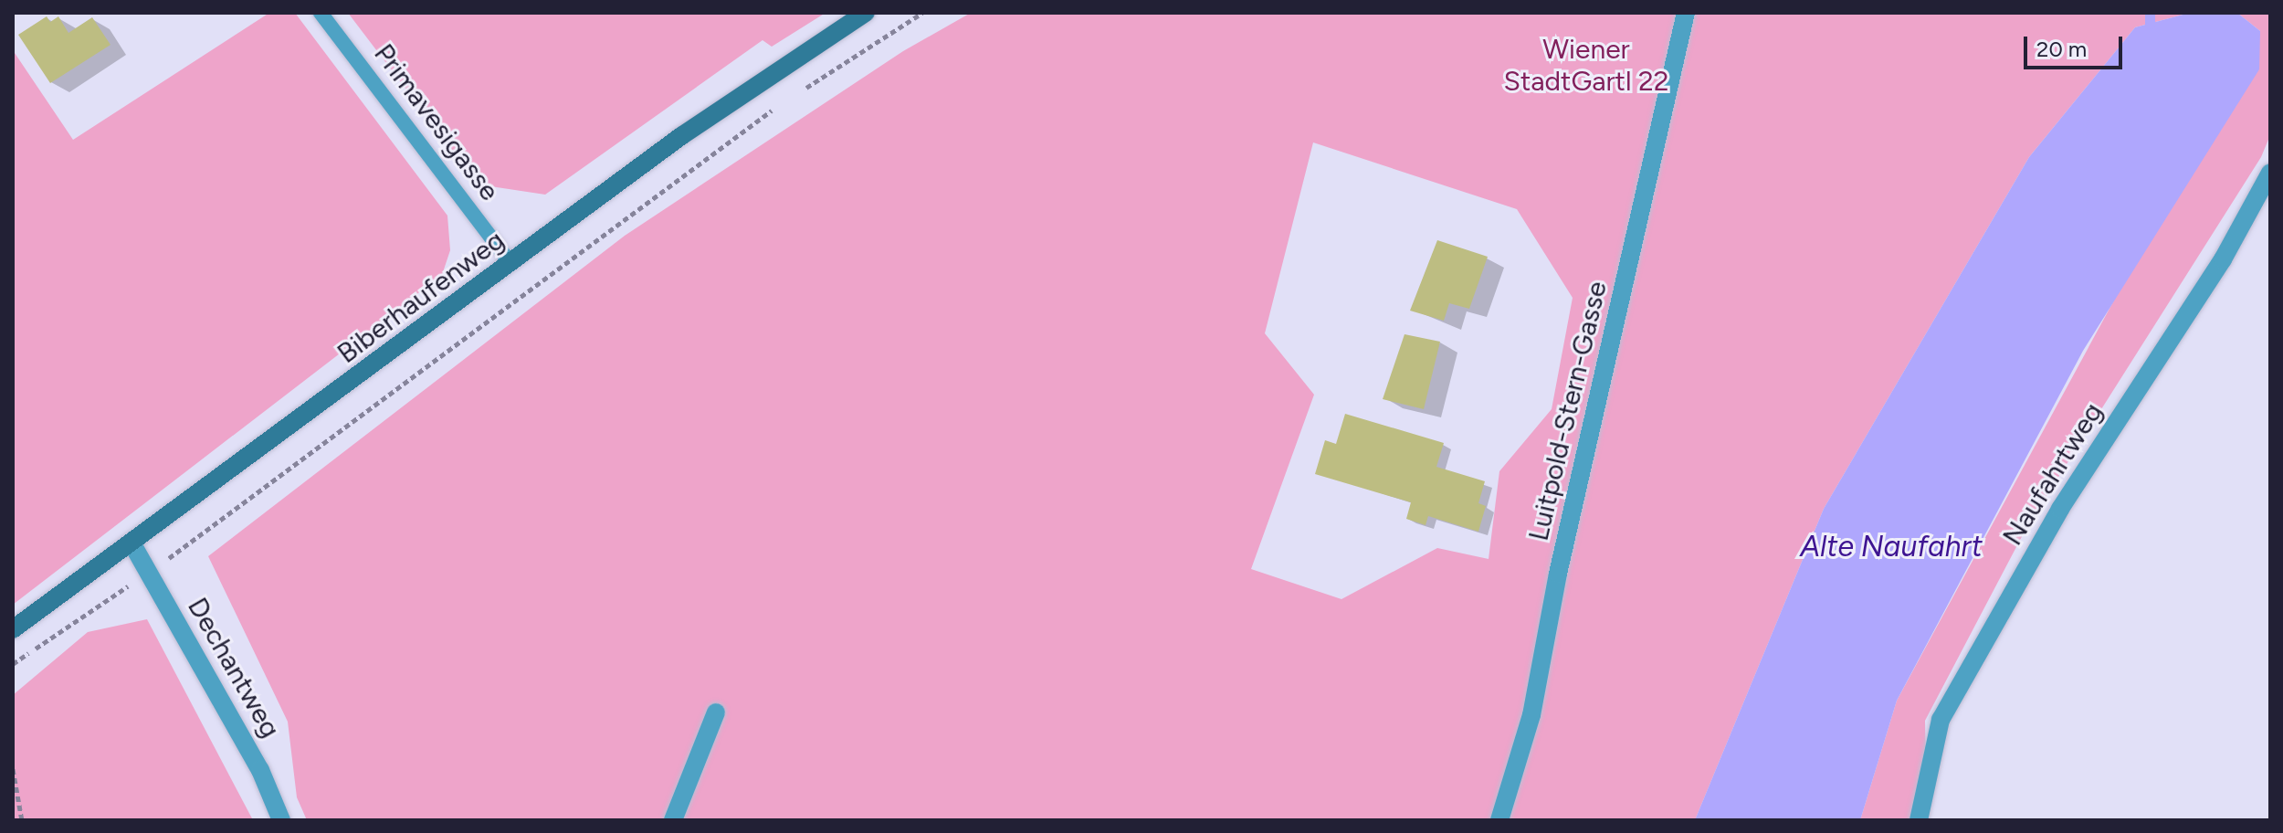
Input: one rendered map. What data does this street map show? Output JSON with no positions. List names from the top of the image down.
{
  "streets": {
    "main road": ["Biberhaufenweg"],
    "street": ["Luitpold-Stern-Gasse", "Naufahrtweg", "Dechantweg"],
    "lane": ["Primavesigasse"]
  },
  "crossings": [
    ["Primavesigasse", "Biberhaufenweg"],
    ["Biberhaufenweg", "Dechantweg"]
  ],
  "water": ["Alte Naufahrt"],
  "parks": ["Wiener StadtGartl 22"],
  "scale_bar": "20 m"
}
